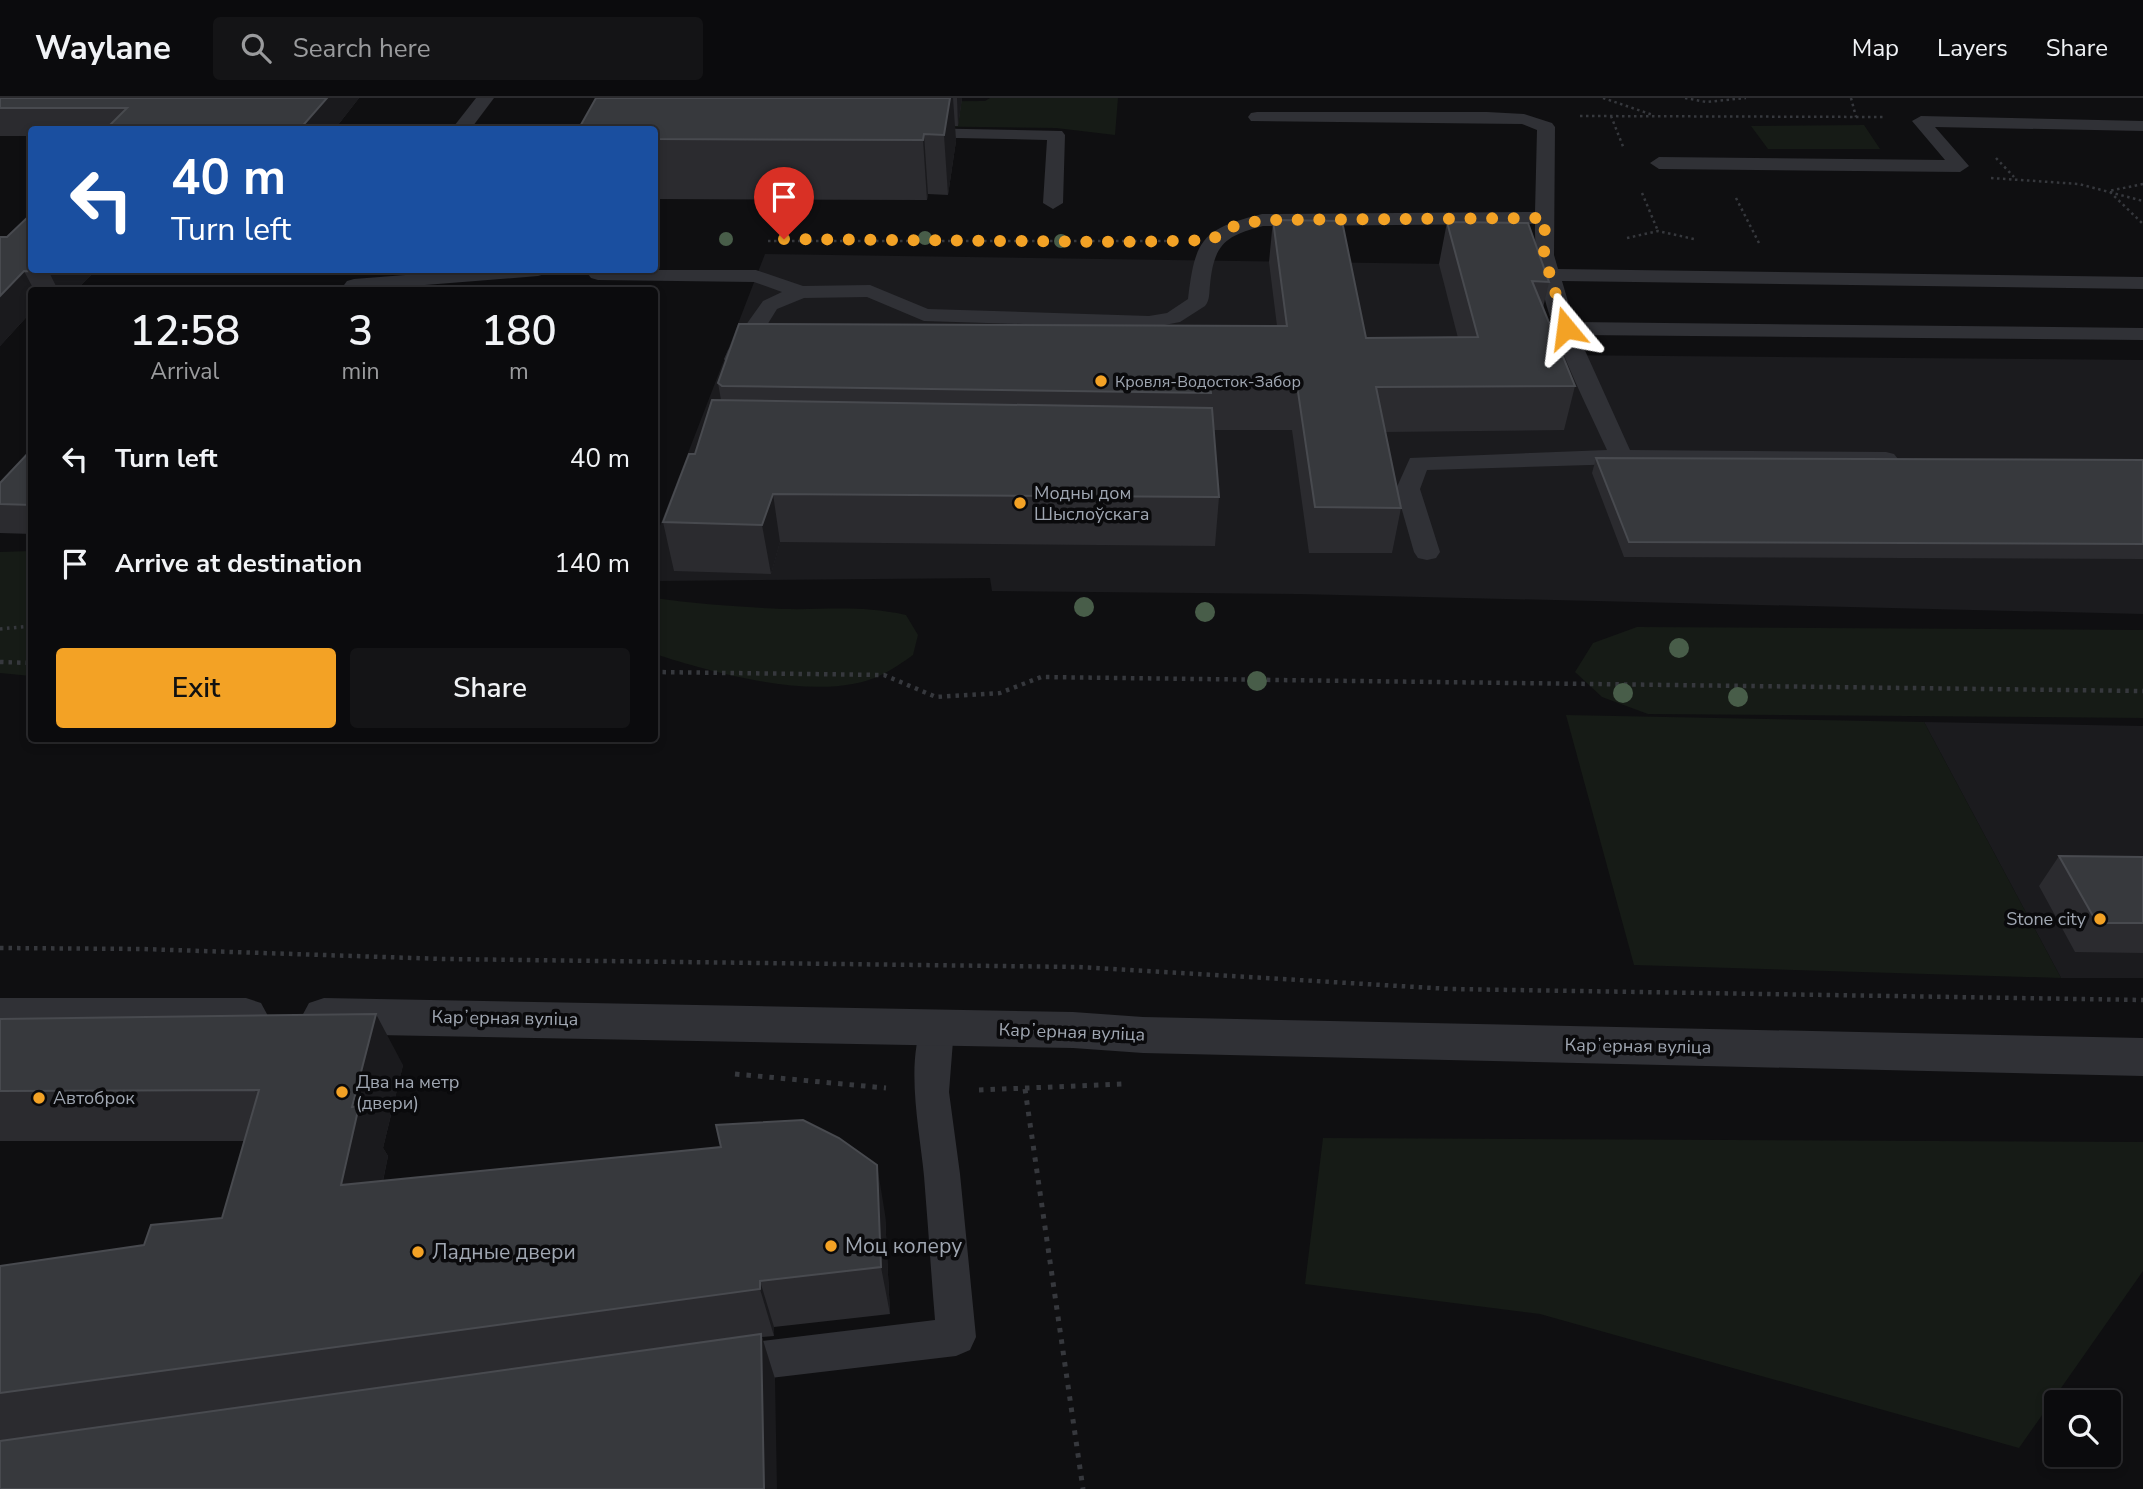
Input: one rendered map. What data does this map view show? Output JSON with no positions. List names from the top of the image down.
{
  "streets": {
    "street": ["Карʼерная вуліца"]
  },
  "places": [
    "Кровля-Водосток-Забор",
    "Модны дом Шыслоўскага",
    "Stone city",
    "Два на метр (двери)",
    "Автоброк",
    "Моц колеру",
    "Ладные двери"
  ],
  "page": {
    "header": "Waylane",
    "search": "Search here",
    "nav": ["Map", "Layers", "Share"],
    "turn": ["40 m", "Turn left"],
    "eta": [
      "12:58",
      "Arrival",
      "3",
      "min",
      "180",
      "m"
    ],
    "list": [
      {
        "name": "Turn left",
        "value": "40 m"
      },
      {
        "name": "Arrive at destination",
        "value": "140 m"
      }
    ],
    "buttons": ["Exit", "Share"]
  }
}
